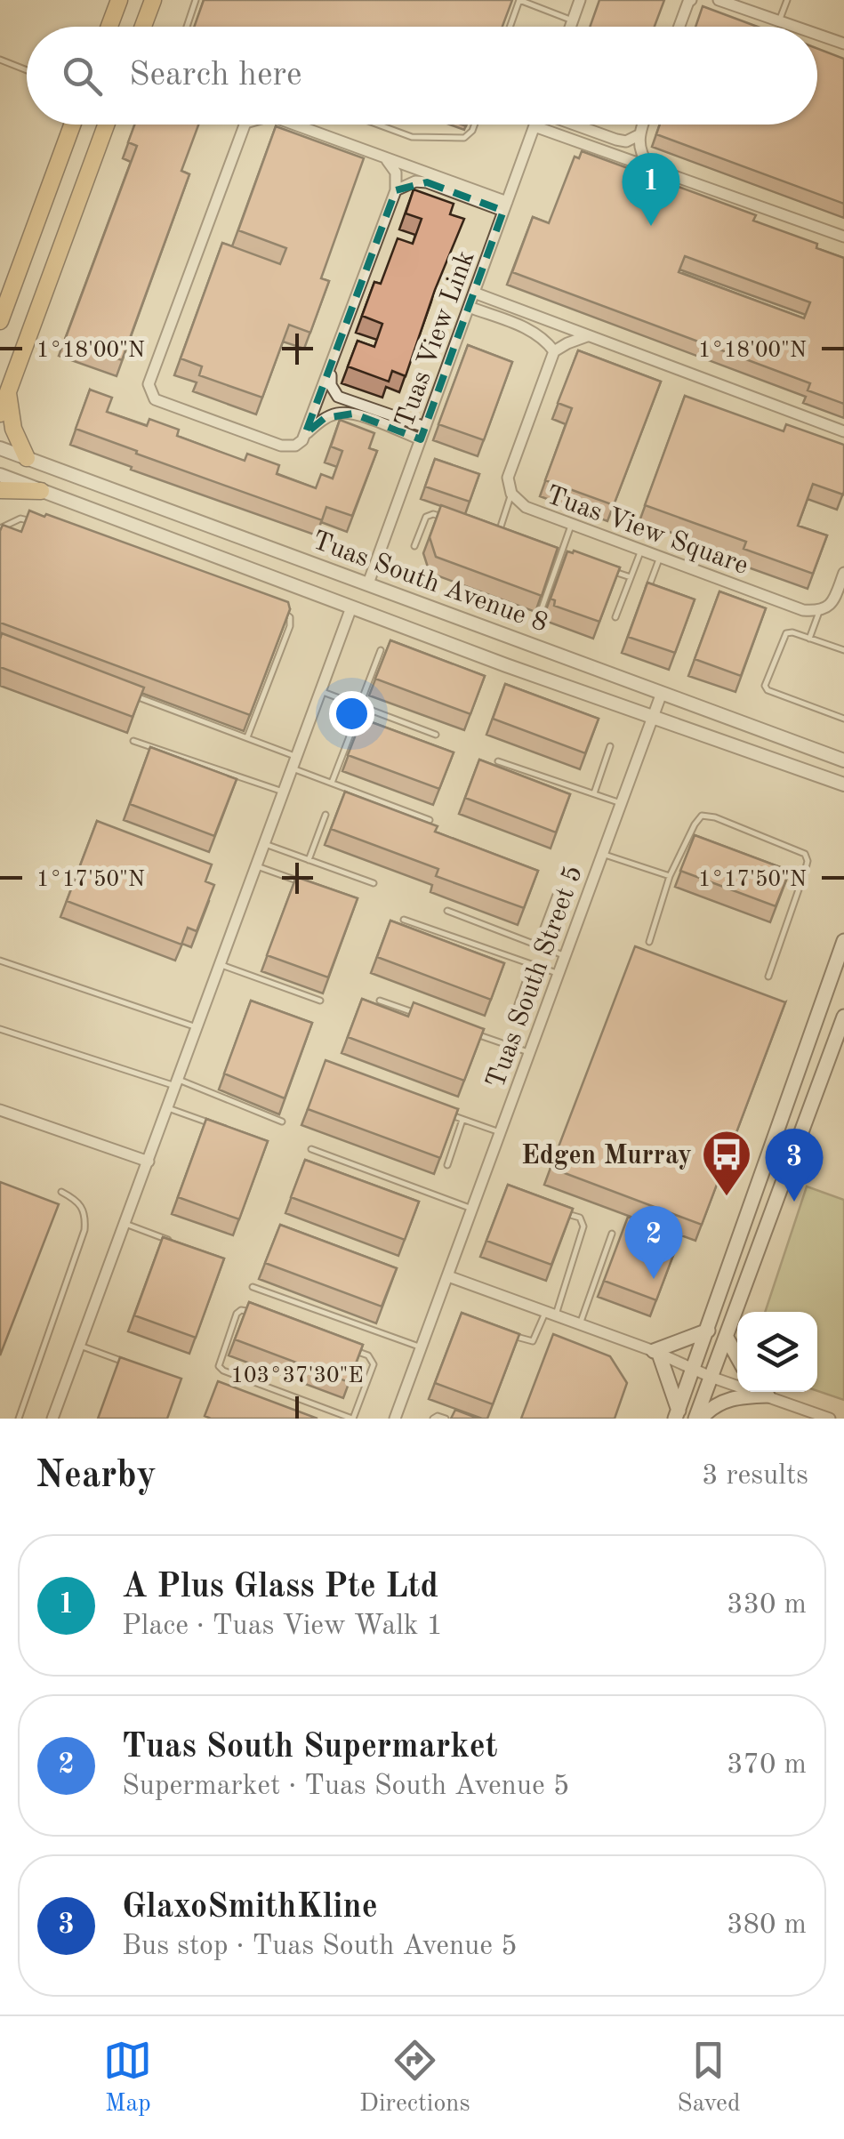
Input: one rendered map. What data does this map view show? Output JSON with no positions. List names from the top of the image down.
{
  "streets": {
    "street": [
      "Tuas View Link",
      "Tuas View Square",
      "Tuas South Avenue 8",
      "Tuas South Street 5"
    ]
  },
  "crossings": [
    ["Tuas View Link", "Tuas South Avenue 8"],
    ["Tuas South Avenue 8", "Tuas South Street 5"]
  ],
  "places": {
    "bus stop": ["Edgen Murray"]
  },
  "page": {
    "search": "Search here",
    "pins": ["1", "3", "2"],
    "heading": ["Nearby", "3 results"],
    "list": [
      {
        "mark": "1",
        "name": "A Plus Glass Pte Ltd",
        "note": "Place · Tuas View Walk 1",
        "value": "330 m"
      },
      {
        "mark": "2",
        "name": "Tuas South Supermarket",
        "note": "Supermarket · Tuas South Avenue 5",
        "value": "370 m"
      },
      {
        "mark": "3",
        "name": "GlaxoSmithKline",
        "note": "Bus stop · Tuas South Avenue 5",
        "value": "380 m"
      }
    ],
    "nav": ["Map", "Directions", "Saved"]
  },
  "coordinates": ["1°18'00\"N", "1°17'50\"N", "103°37'30\"E"]
}
